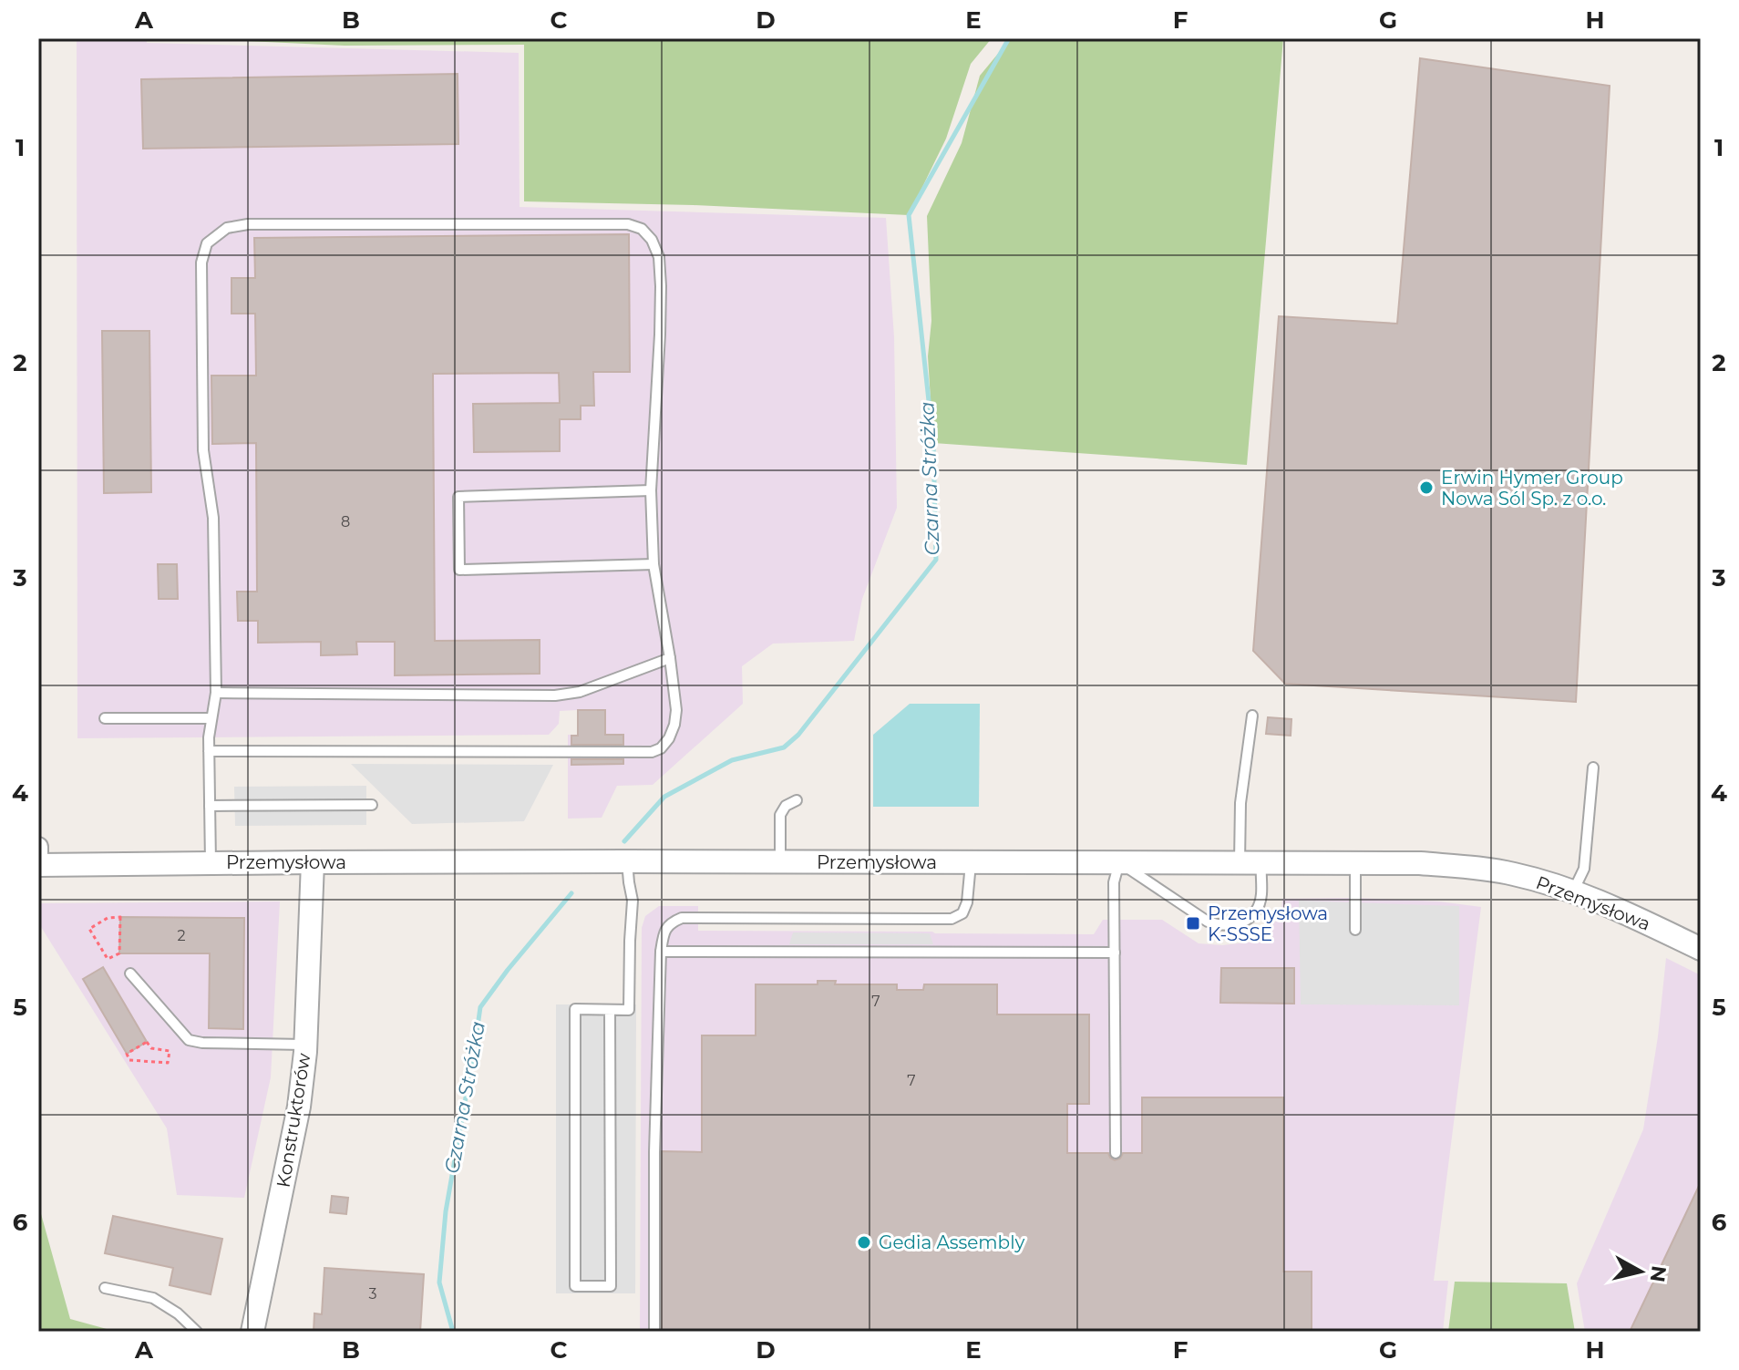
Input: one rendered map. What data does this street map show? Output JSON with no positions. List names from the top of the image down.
{
  "streets": {
    "street": ["Przemysłowa", "Konstruktorów"]
  },
  "crossings": [
    ["Przemysłowa", "Konstruktorów"]
  ],
  "water": ["Czarna Stróżka"],
  "places": {
    "other": ["Erwin Hymer Group Nowa Sól Sp. z o.o.", "Gedia Assembly"],
    "transit": ["Przemysłowa K-SSSE"]
  },
  "house_numbers": [
    "8",
    "2",
    "7",
    "7",
    "3"
  ],
  "north": "right",
  "grid": {
    "columns": [
      "A",
      "B",
      "C",
      "D",
      "E",
      "F",
      "G",
      "H"
    ],
    "rows": [
      "1",
      "2",
      "3",
      "4",
      "5",
      "6"
    ]
  }
}
